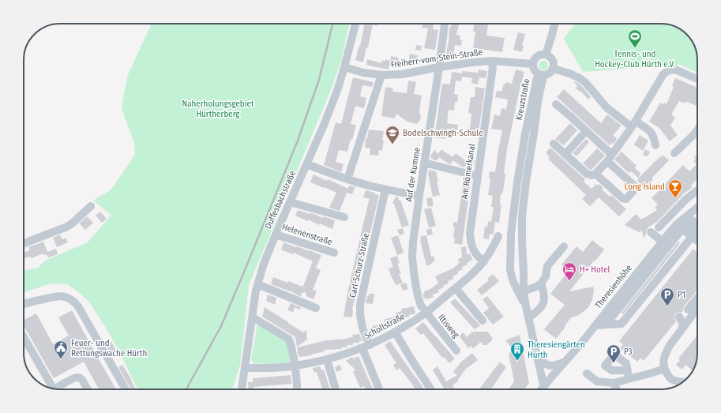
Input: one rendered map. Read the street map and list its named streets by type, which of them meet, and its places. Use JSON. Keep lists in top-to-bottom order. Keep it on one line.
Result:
{"streets":{"street":["Freiherr-vom-Stein-Straße","Kreuzstraße","Am Römerkanal","Auf der Kumme","Duffesbachstraße","Helenenstraße","Carl-Schurz-Straße","Theresienhöhe","Schollstraße","Iltisweg"]},"crossings":[["Freiherr-vom-Stein-Straße","Kreuzstraße"],["Freiherr-vom-Stein-Straße","Am Römerkanal"],["Freiherr-vom-Stein-Straße","Auf der Kumme"],["Freiherr-vom-Stein-Straße","Duffesbachstraße"],["Kreuzstraße","Theresienhöhe"],["Am Römerkanal","Schollstraße"],["Auf der Kumme","Schollstraße"],["Auf der Kumme","Iltisweg"],["Duffesbachstraße","Helenenstraße"],["Duffesbachstraße","Schollstraße"],["Carl-Schurz-Straße","Schollstraße"],["Schollstraße","Iltisweg"]],"parks":["Naherholungsgebiet Hürtherberg"],"places":{"sports":["Tennis- und Hockey-Club Hürth e.V."],"school or university":["Bodelschwingh-Schule"],"bar":["Long Island"],"hotel":["H+ Hotel"],"parking":["P1","P3"],"public building":["Feuer- und Rettungswache Hürth"],"building":["Theresiengärten Hürth"]}}
